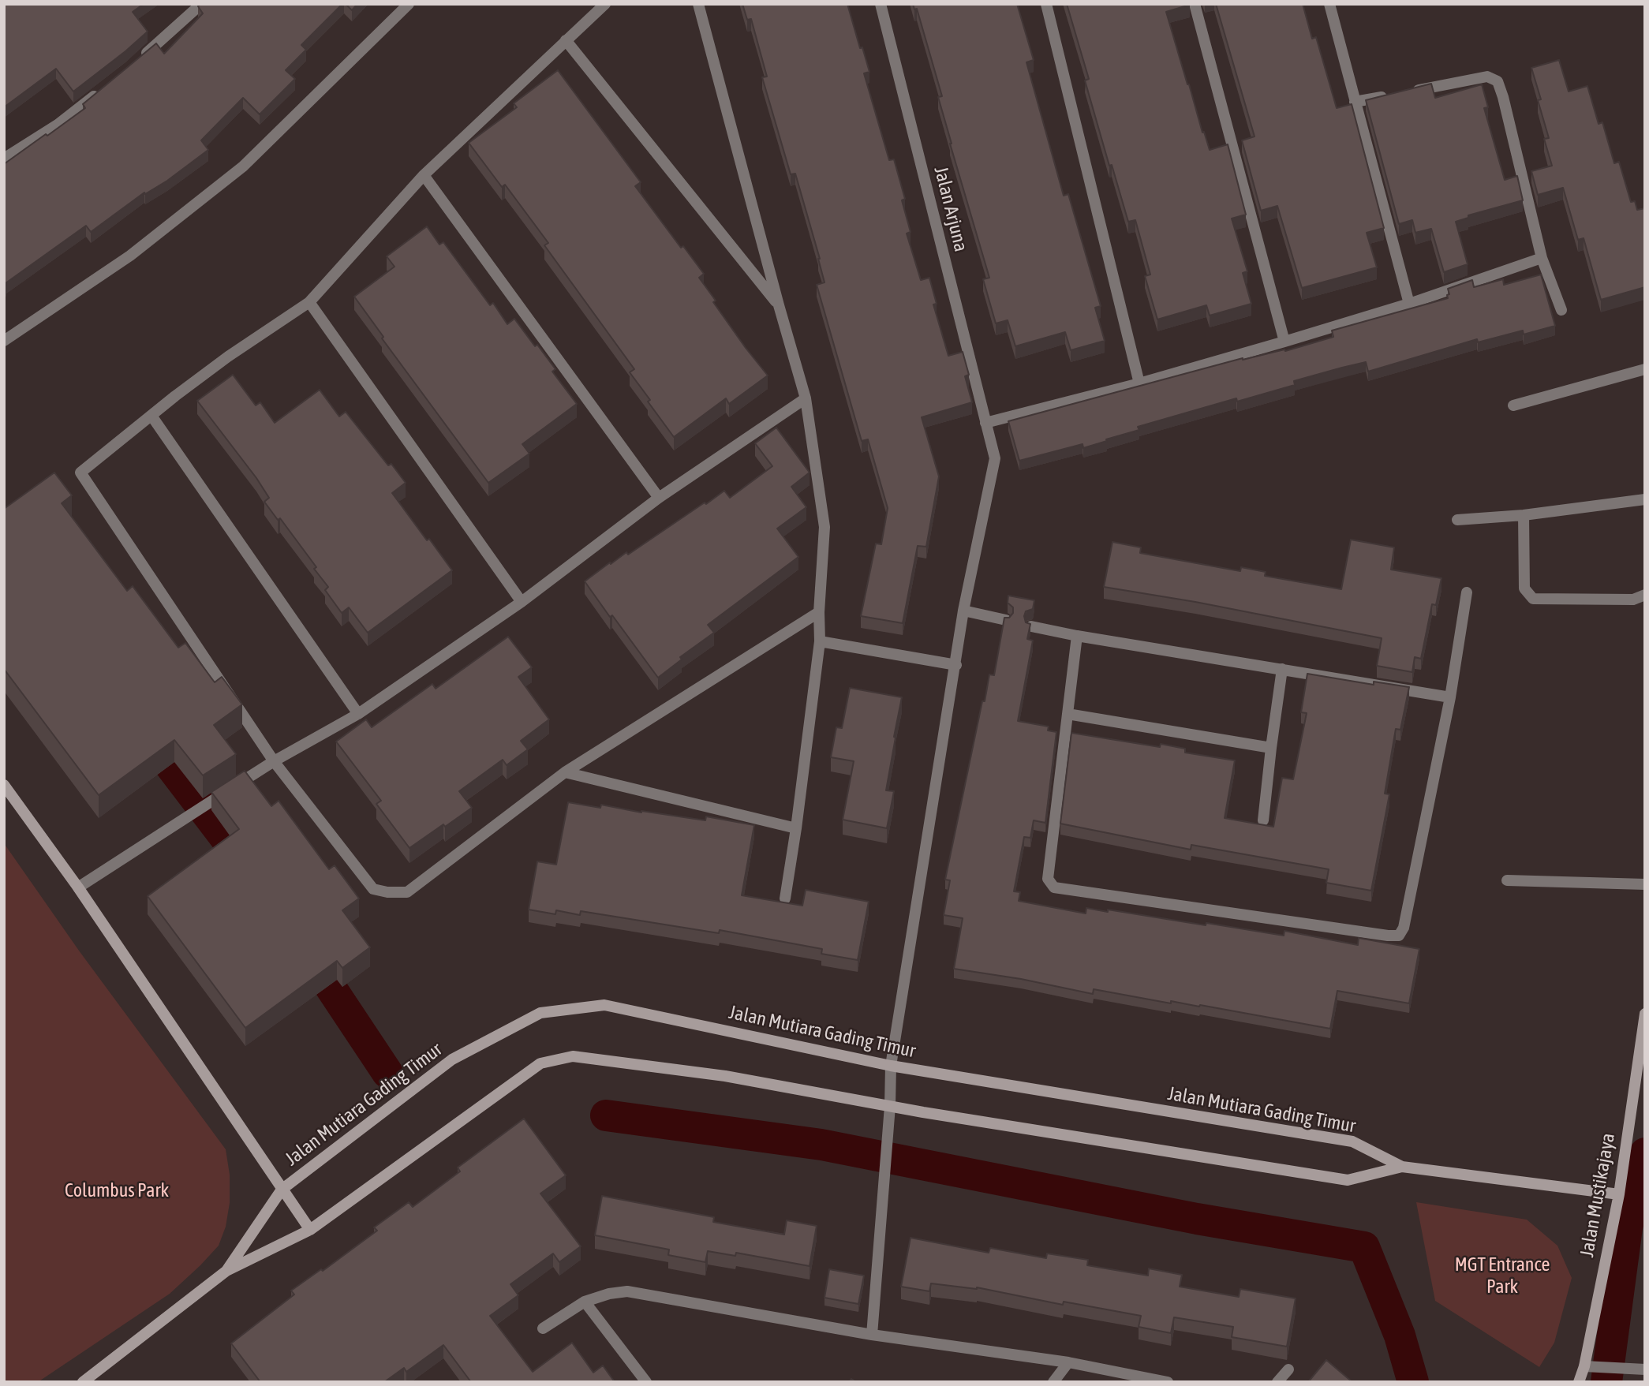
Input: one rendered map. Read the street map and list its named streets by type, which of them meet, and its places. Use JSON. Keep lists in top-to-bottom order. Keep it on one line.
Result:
{"streets":{"main road":["Jalan Mutiara Gading Timur","Jalan Mustikajaya"],"street":["Jalan Arjuna"]},"crossings":[["Jalan Arjuna","Jalan Mutiara Gading Timur"],["Jalan Mutiara Gading Timur","Jalan Mustikajaya"]],"parks":["Columbus Park","MGT Entrance Park"]}
